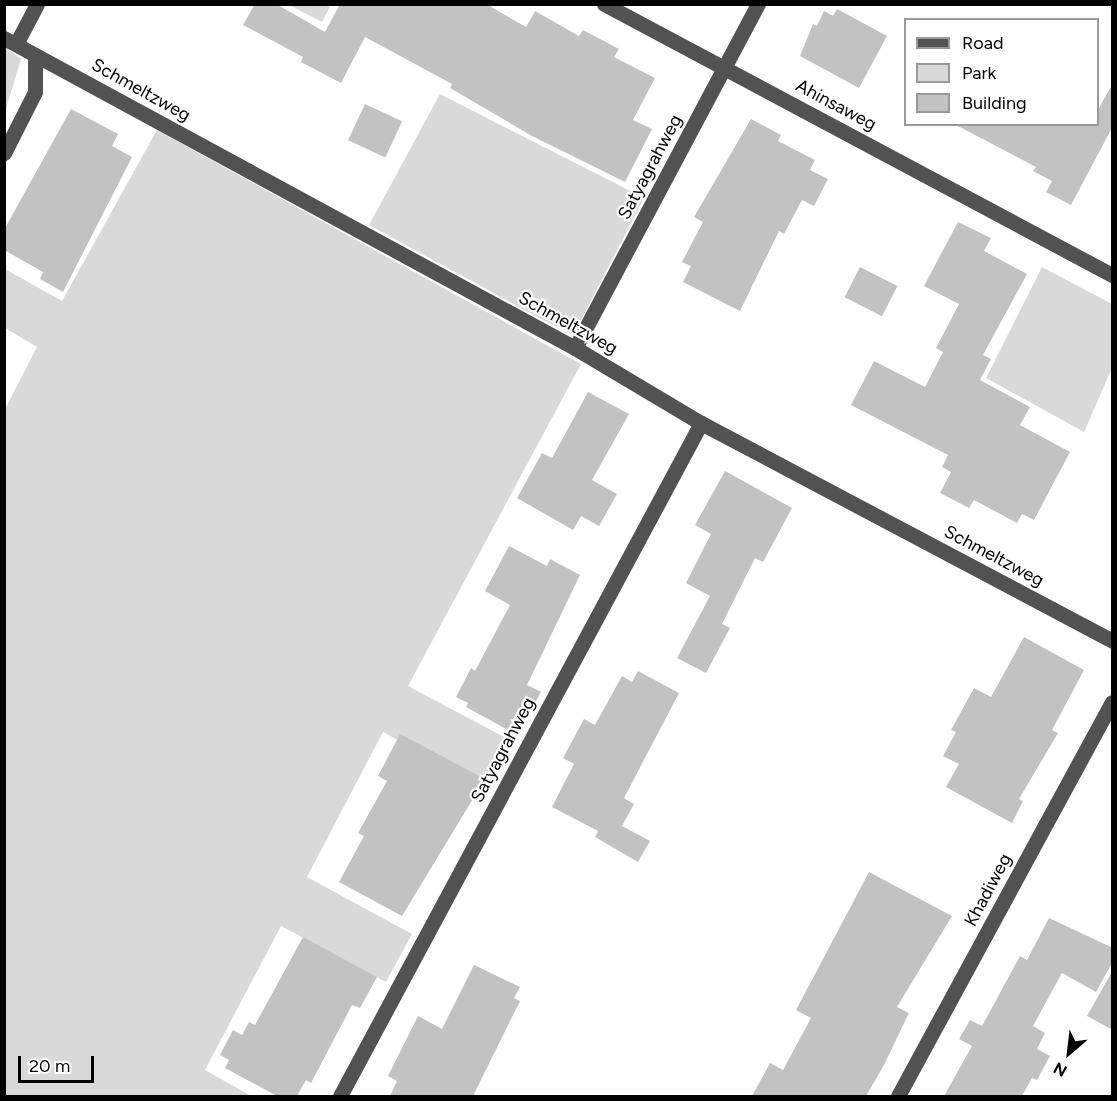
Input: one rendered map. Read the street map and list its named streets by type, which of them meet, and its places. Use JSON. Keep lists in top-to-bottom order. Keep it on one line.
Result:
{"streets":{"street":["Schmeltzweg","Ahinsaweg","Satyagrahweg","Khadiweg"]},"crossings":[["Schmeltzweg","Satyagrahweg"],["Ahinsaweg","Satyagrahweg"]],"legend":["Road","Park","Building"],"scale_bar":"20 m","north":"bottom left"}
